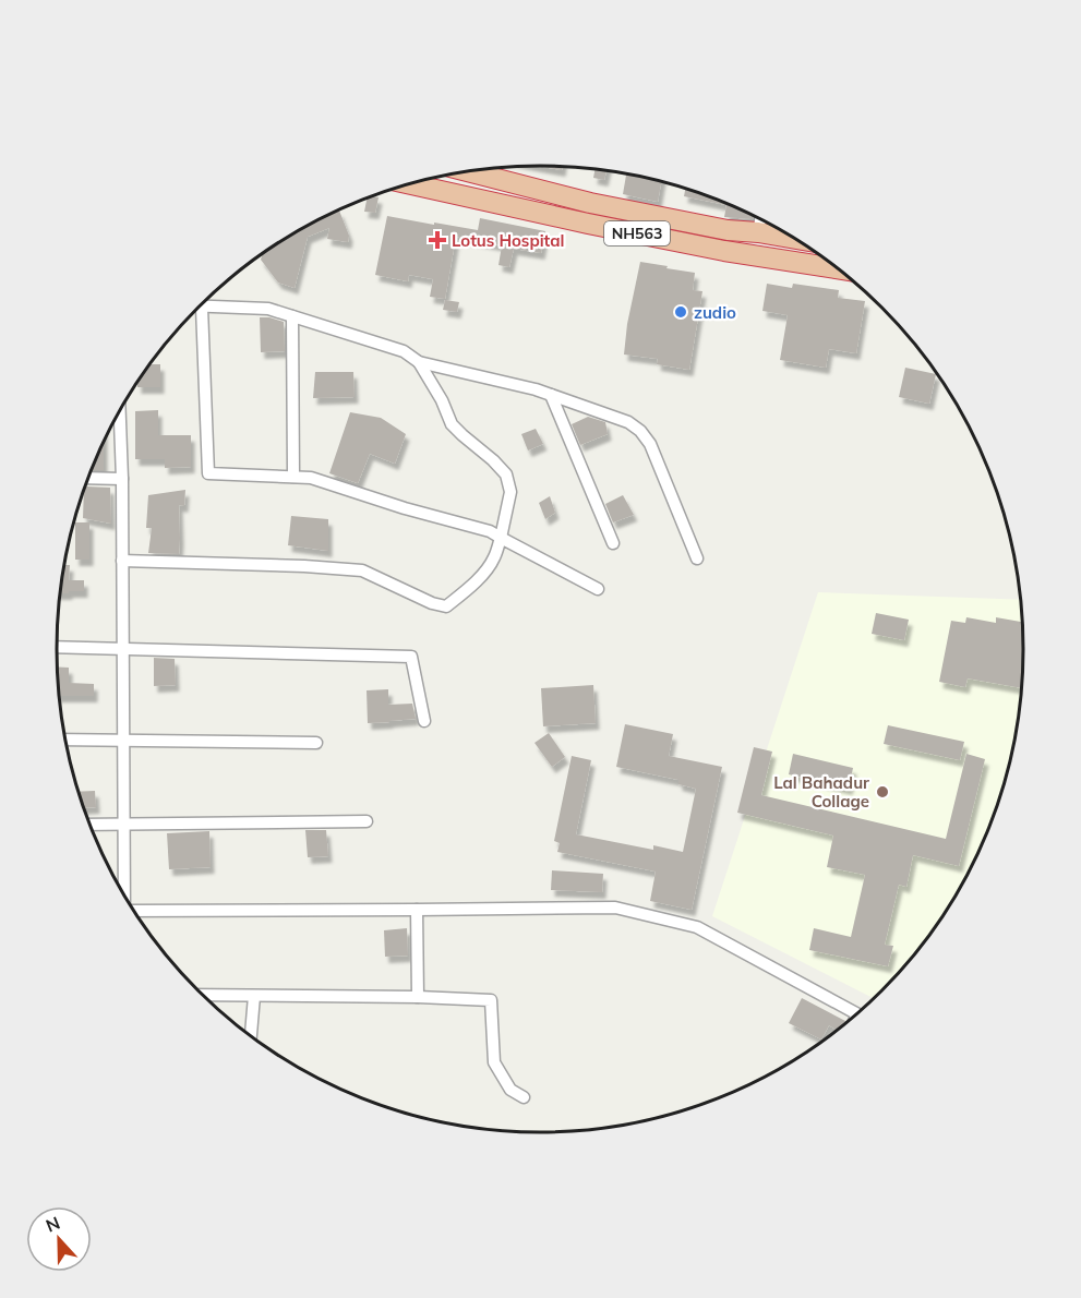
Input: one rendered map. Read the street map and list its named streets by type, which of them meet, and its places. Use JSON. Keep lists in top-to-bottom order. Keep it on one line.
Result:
{"streets":{"highway":["NH563"]},"places":{"health":["Lotus Hospital"],"other":["zudio","Lal Bahadur Collage"]},"north":"top"}
